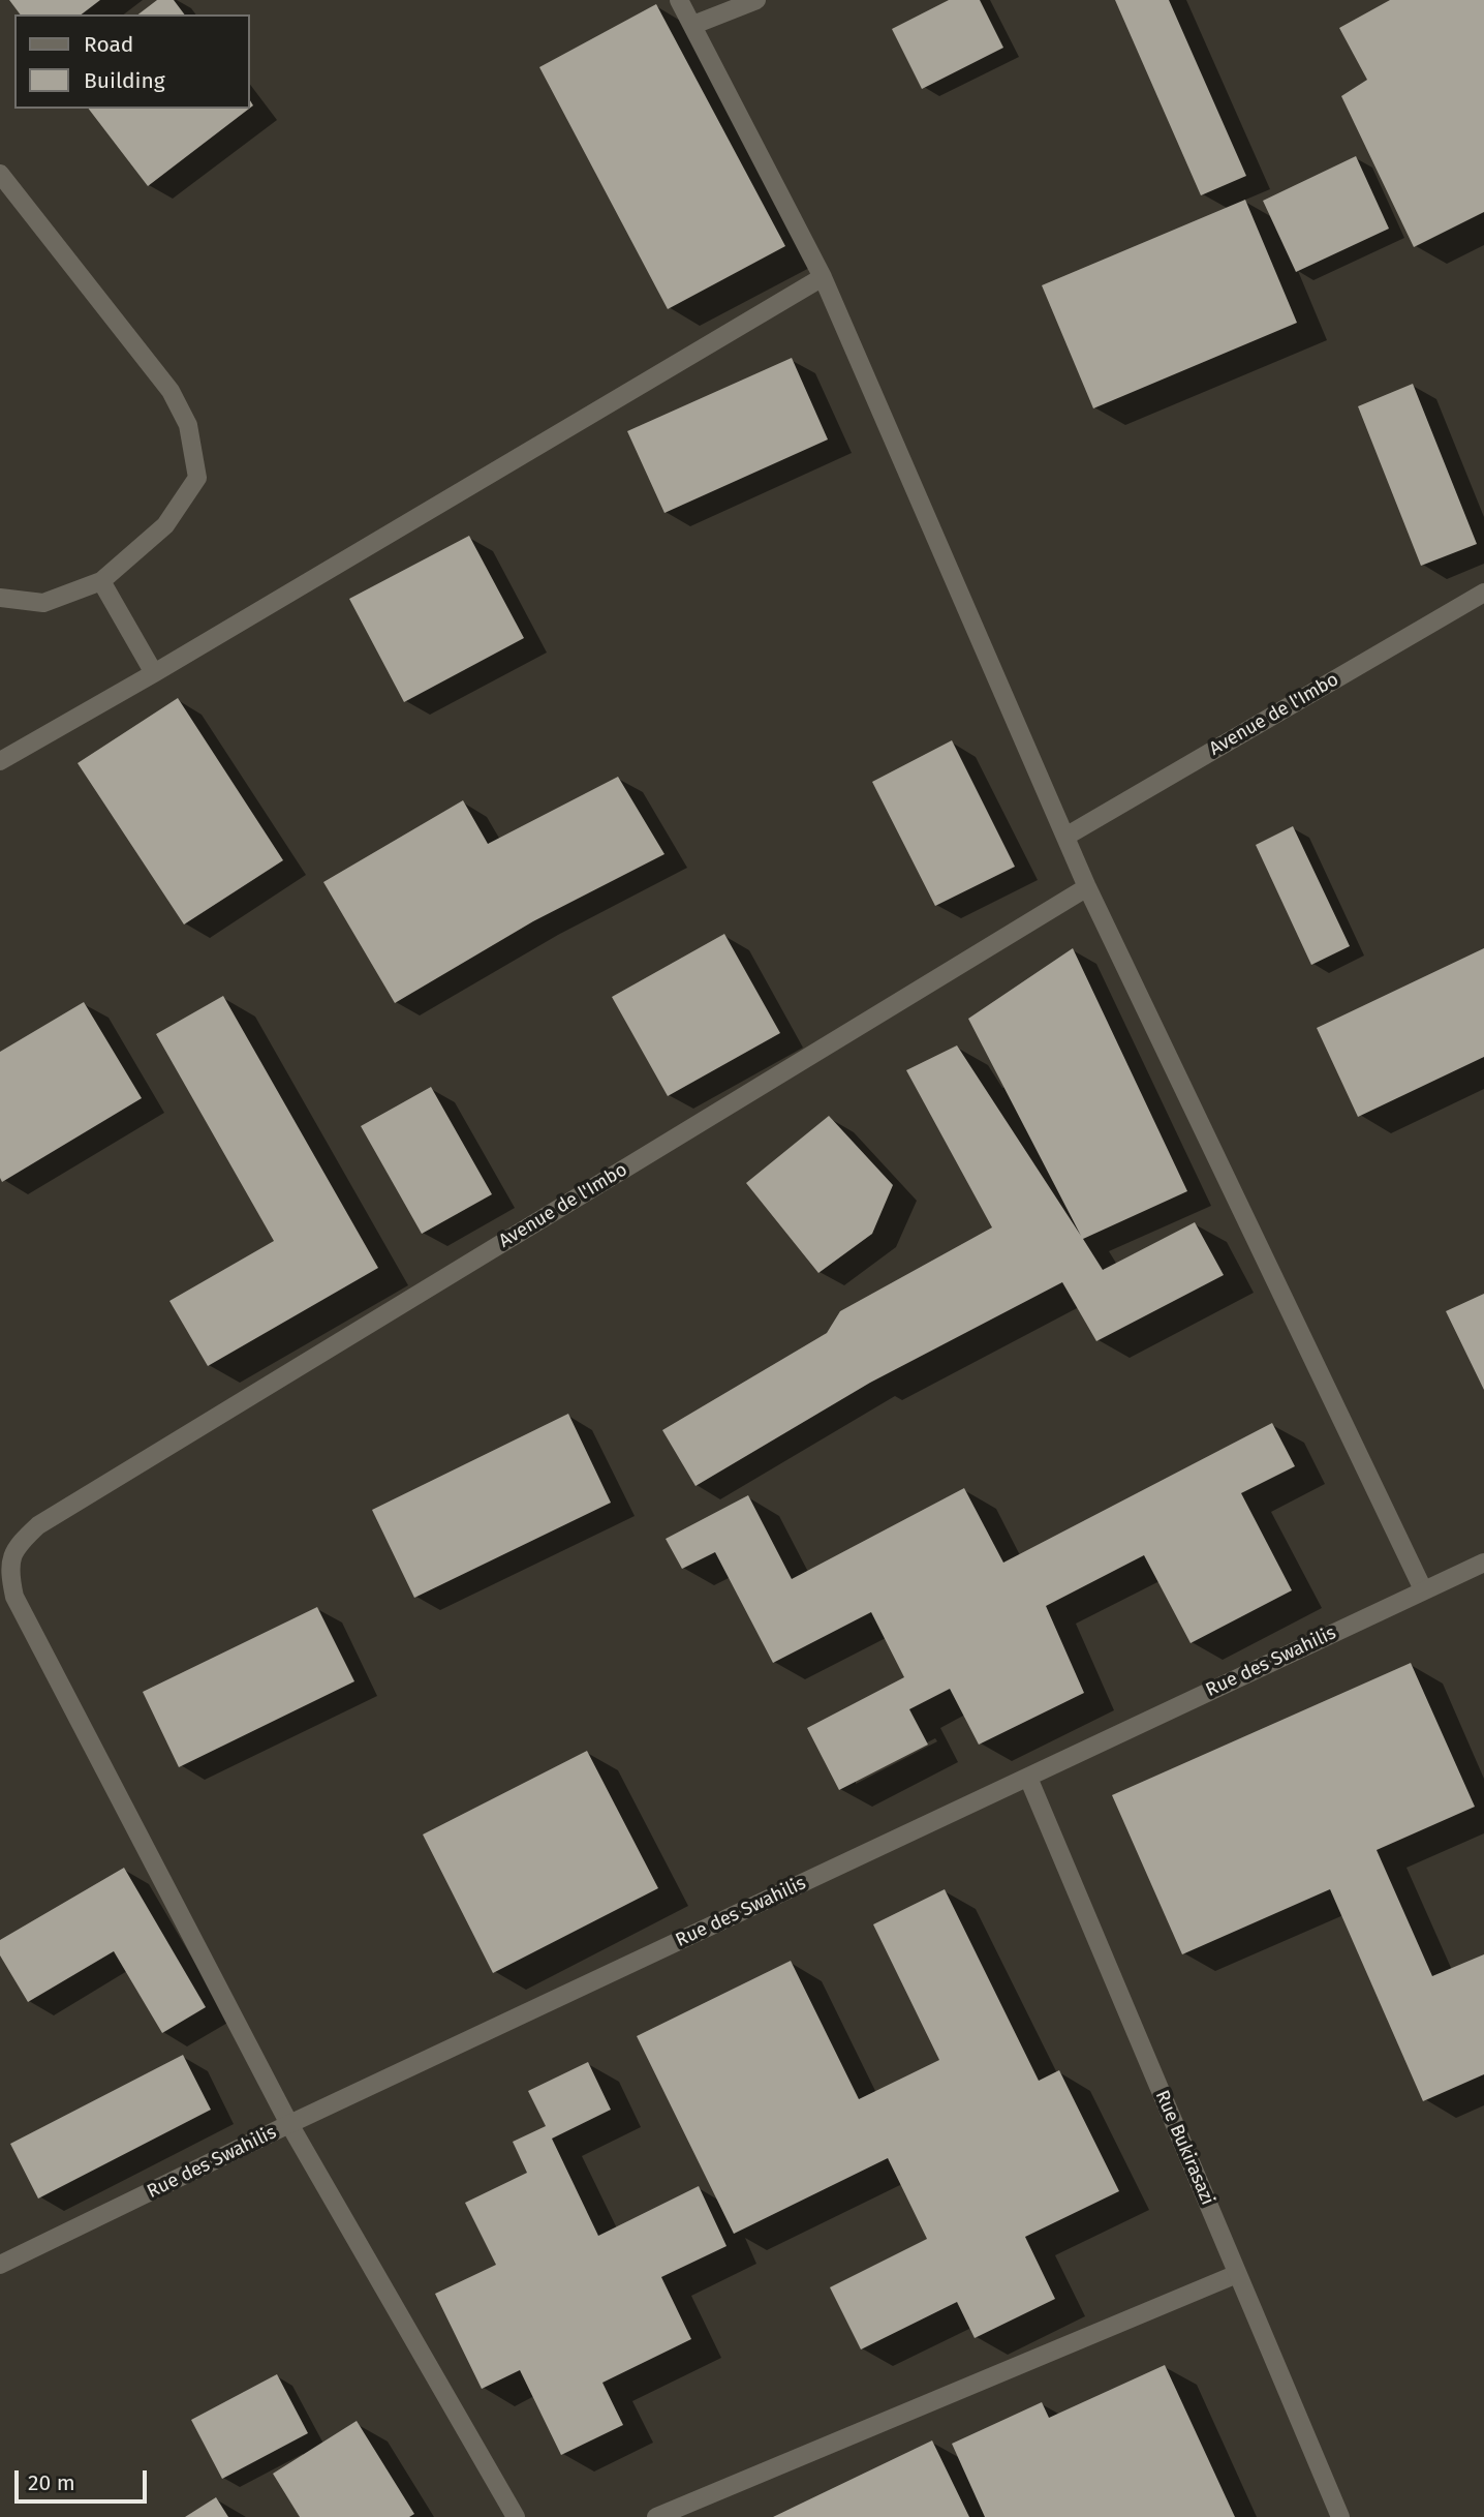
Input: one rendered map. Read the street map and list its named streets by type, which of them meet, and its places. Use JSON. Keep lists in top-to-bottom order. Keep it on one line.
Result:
{"streets":{"street":["Avenue de l'Imbo","Rue des Swahilis","Rue Bukirasazi"]},"crossings":[["Avenue de l'Imbo","Rue des Swahilis"],["Rue des Swahilis","Rue Bukirasazi"]],"legend":["Road","Building"],"scale_bar":"20 m"}
